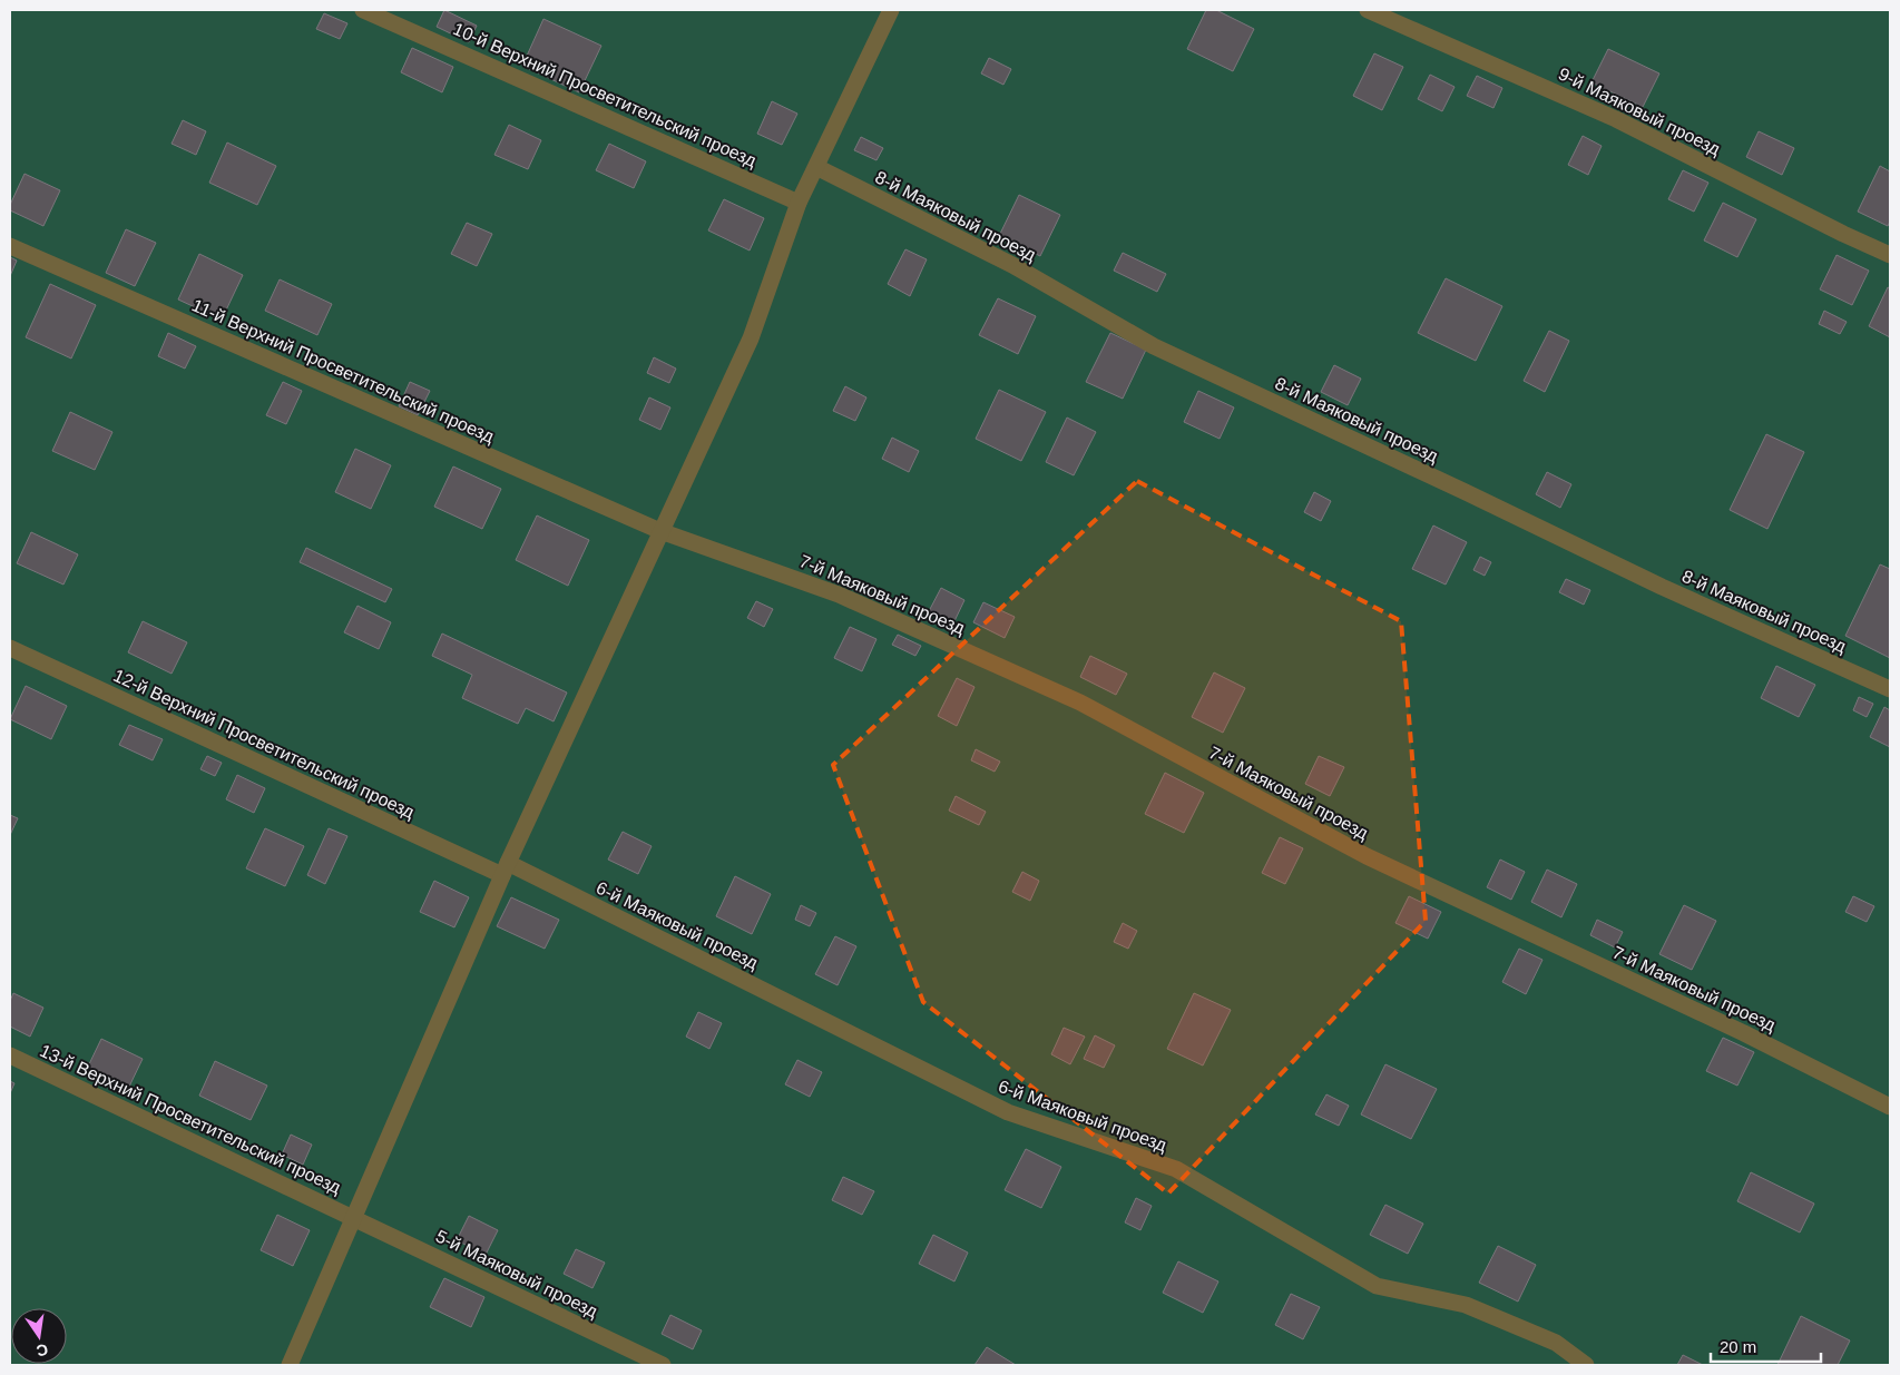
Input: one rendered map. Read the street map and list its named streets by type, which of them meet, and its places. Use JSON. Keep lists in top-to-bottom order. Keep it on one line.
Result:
{"streets":{"street":["10-й Верхний Просветительский проезд","9-й Маяковый проезд","8-й Маяковый проезд","11-й Верхний Просветительский проезд","7-й Маяковый проезд","12-й Верхний Просветительский проезд","6-й Маяковый проезд","13-й Верхний Просветительский проезд","5-й Маяковый проезд"]},"crossings":[["11-й Верхний Просветительский проезд","7-й Маяковый проезд"],["12-й Верхний Просветительский проезд","6-й Маяковый проезд"],["13-й Верхний Просветительский проезд","5-й Маяковый проезд"]],"scale_bar":"20 m","north":"bottom"}
